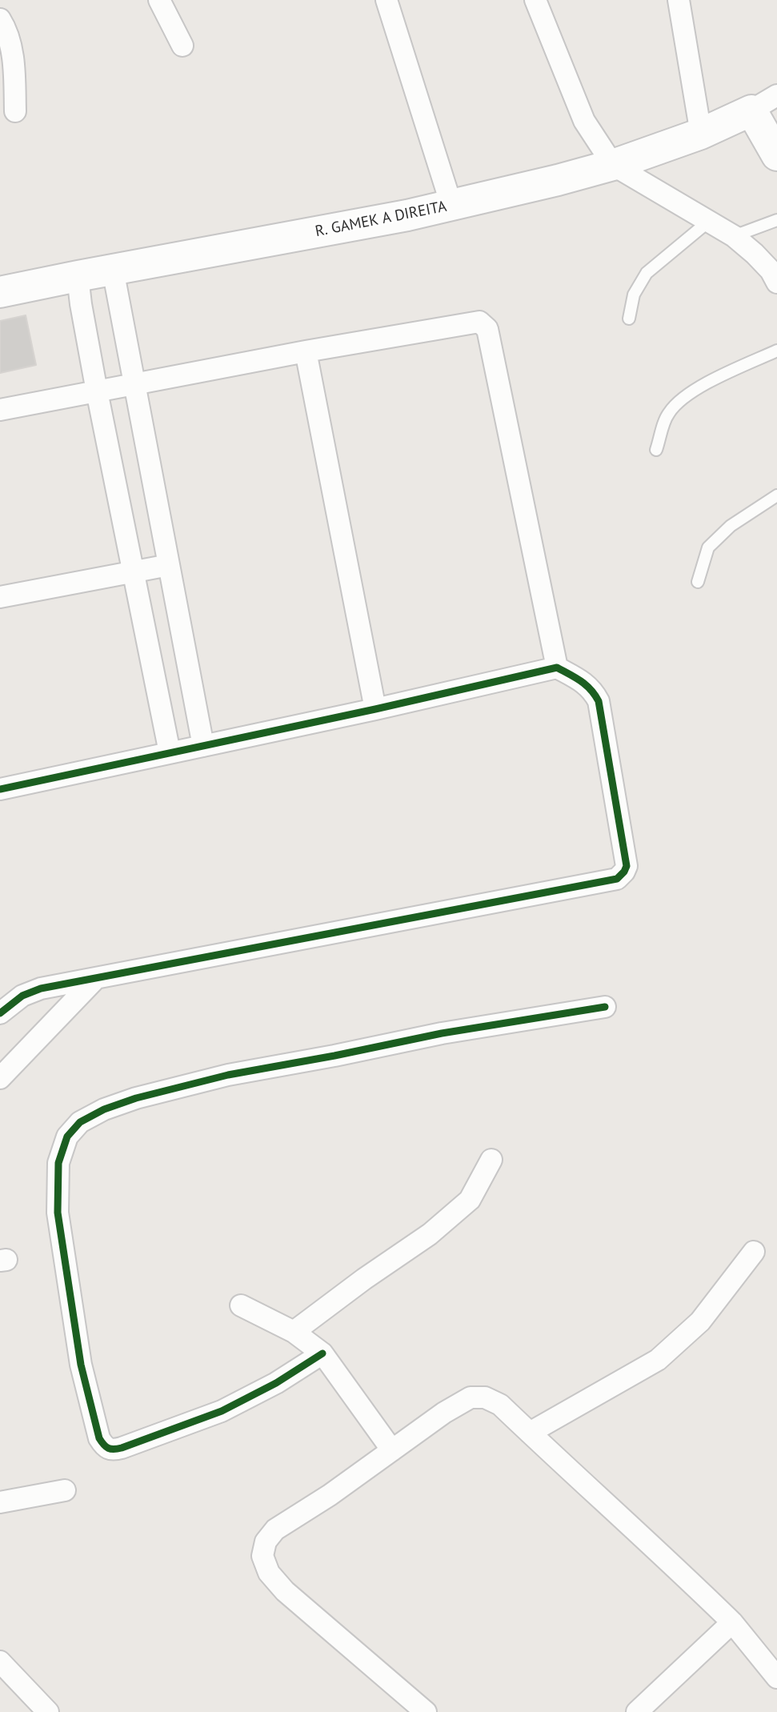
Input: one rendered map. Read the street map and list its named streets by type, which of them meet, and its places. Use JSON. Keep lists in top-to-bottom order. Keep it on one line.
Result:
{"streets":{"main road":["R. GAMEK A DIREITA"]}}
